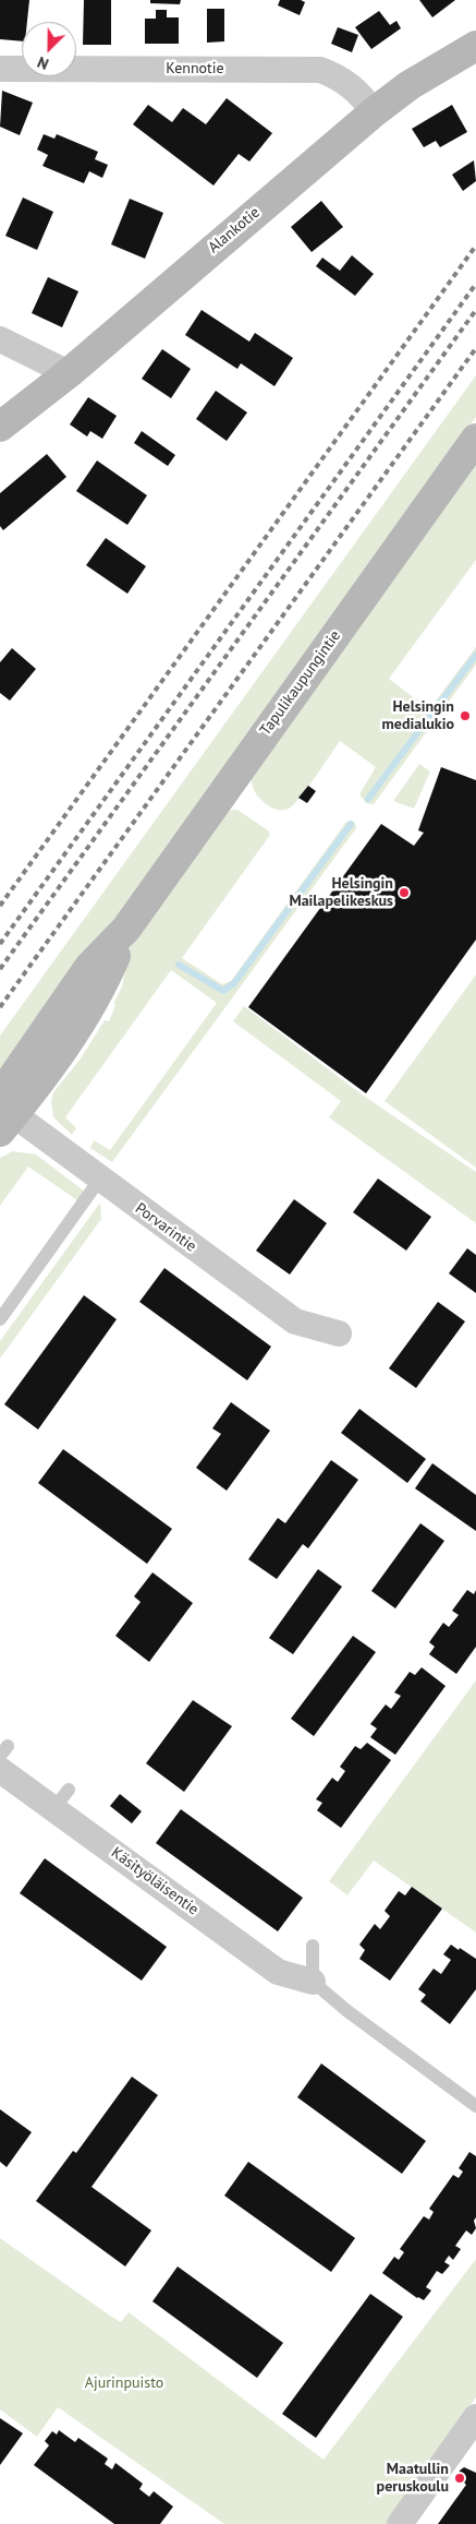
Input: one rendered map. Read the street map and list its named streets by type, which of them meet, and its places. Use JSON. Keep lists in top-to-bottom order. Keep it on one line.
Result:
{"streets":{"main road":["Alankotie","Tapulikaupungintie"],"street":["Kennotie","Porvarintie","Käsityöläisentie"]},"crossings":[["Kennotie","Alankotie"],["Tapulikaupungintie","Porvarintie"]],"parks":["Ajurinpuisto"],"places":["Helsingin medialukio","Helsingin Mailapelikeskus","Maatullin peruskoulu"],"north":"bottom left"}
